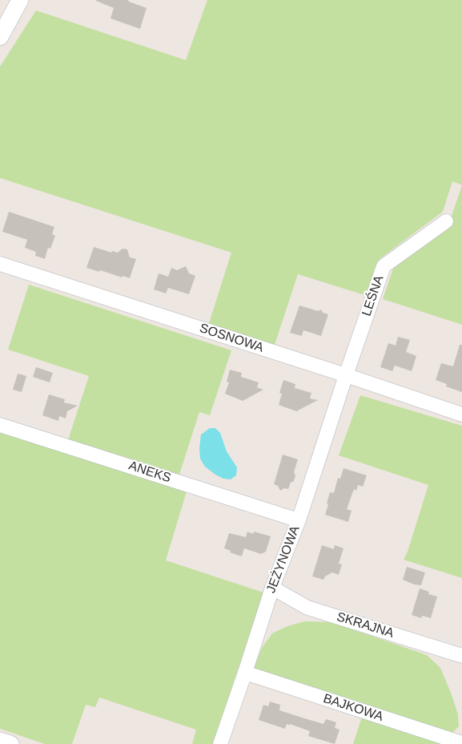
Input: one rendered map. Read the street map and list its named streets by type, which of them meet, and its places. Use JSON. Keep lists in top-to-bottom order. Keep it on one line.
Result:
{"streets":{"street":["LEŚNA","SOSNOWA","ANEKS","JEŻYNOWA","SKRAJNA","BAJKOWA"]},"crossings":[["LEŚNA","SOSNOWA"],["LEŚNA","JEŻYNOWA"],["SOSNOWA","JEŻYNOWA"],["ANEKS","JEŻYNOWA"],["JEŻYNOWA","SKRAJNA"],["JEŻYNOWA","BAJKOWA"]]}
